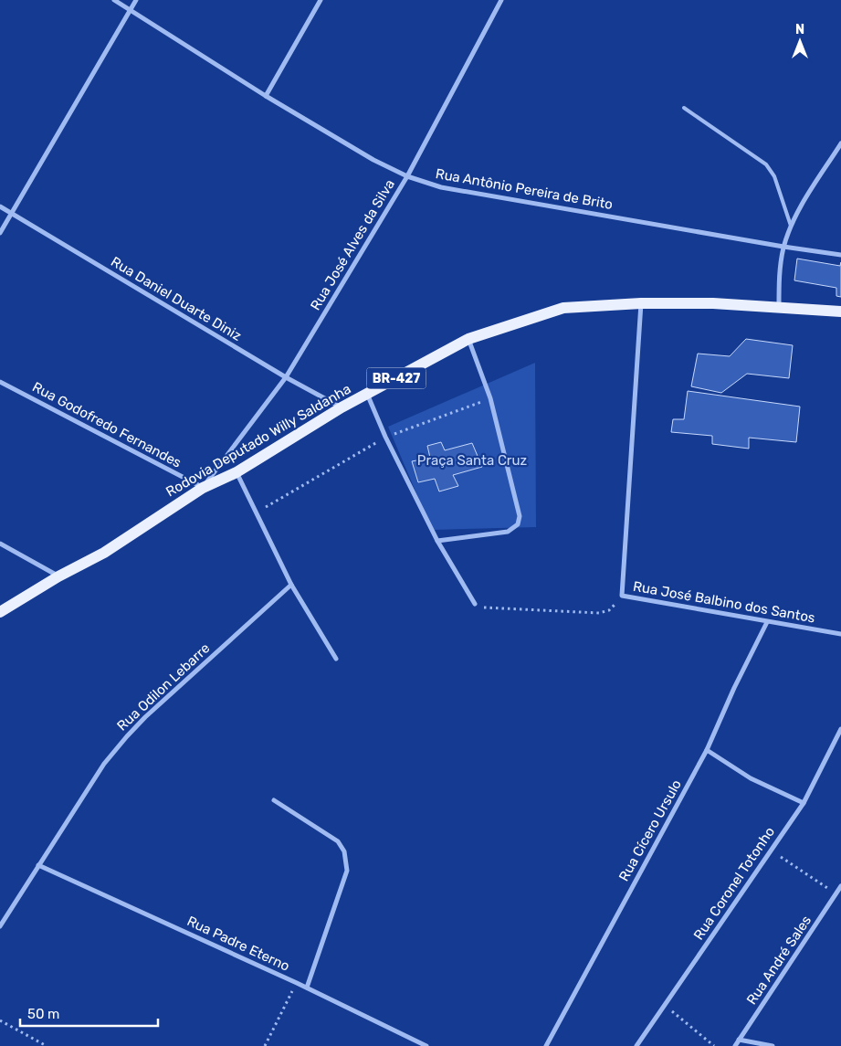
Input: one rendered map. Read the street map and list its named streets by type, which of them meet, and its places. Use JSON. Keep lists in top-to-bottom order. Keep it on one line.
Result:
{"streets":{"main road":["BR-427","Rodovia Deputado Willy Saldanha"],"street":["Rua Antônio Pereira de Brito","Rua José Alves da Silva","Rua Daniel Duarte Diniz","Rua Godofredo Fernandes","Rua José Balbino dos Santos","Rua Odilon Lebarre","Rua Cícero Ursulo","Rua Coronel Totonho","Rua Padre Eterno","Rua André Sales"]},"crossings":[["Rua Antônio Pereira de Brito","Rua José Alves da Silva"],["Rua José Alves da Silva","Rua Daniel Duarte Diniz"],["Rua José Alves da Silva","Rua Godofredo Fernandes"],["Rua José Alves da Silva","Rodovia Deputado Willy Saldanha"],["Rua Daniel Duarte Diniz","Rodovia Deputado Willy Saldanha"],["Rua Godofredo Fernandes","Rodovia Deputado Willy Saldanha"],["Rua José Balbino dos Santos","Rua Cícero Ursulo"],["Rua Odilon Lebarre","Rua Padre Eterno"]],"parks":["Praça Santa Cruz"],"scale_bar":"50 m","north":"top"}
